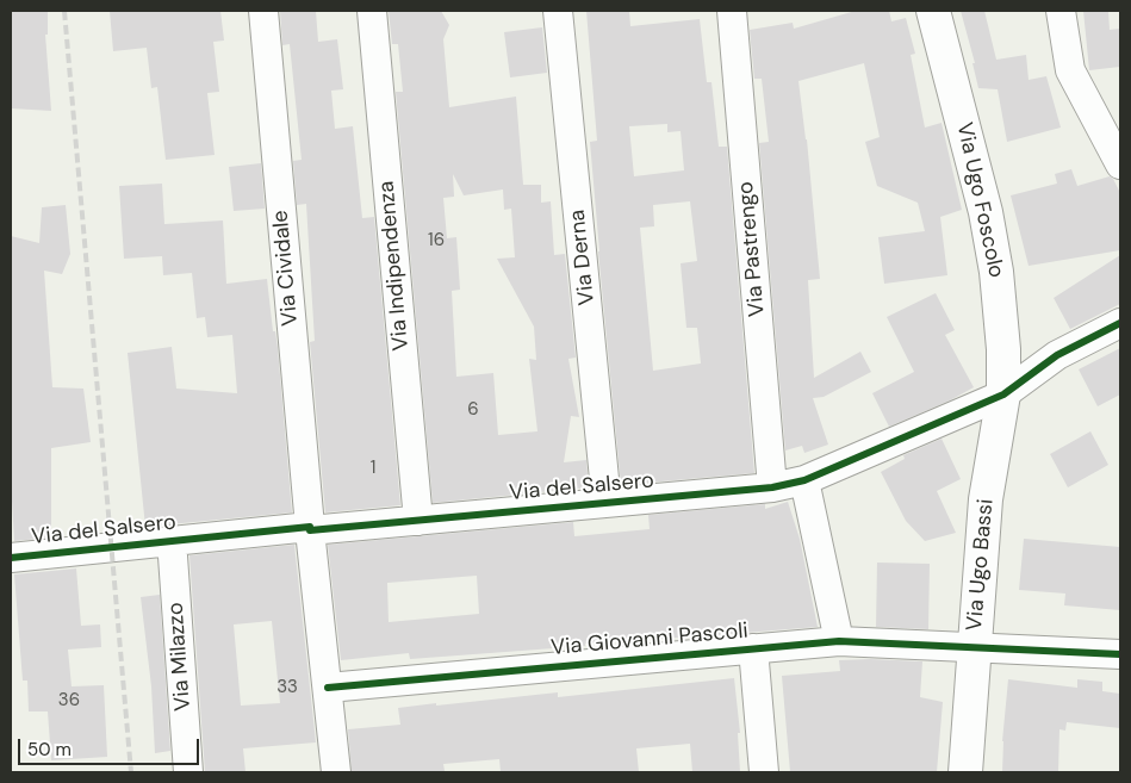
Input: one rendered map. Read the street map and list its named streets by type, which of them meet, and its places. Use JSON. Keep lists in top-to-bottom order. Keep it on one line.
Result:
{"streets":{"main road":["Via Ugo Foscolo","Via Ugo Bassi"],"street":["Via Pastrengo","Via Derna","Via Indipendenza","Via Cividale","Via del Salsero","Via Giovanni Pascoli","Via Milazzo"]},"crossings":[["Via Ugo Foscolo","Via del Salsero"],["Via Ugo Foscolo","Via Ugo Bassi"],["Via Pastrengo","Via del Salsero"],["Via Derna","Via del Salsero"],["Via Indipendenza","Via del Salsero"],["Via Cividale","Via del Salsero"],["Via Cividale","Via Giovanni Pascoli"],["Via del Salsero","Via Ugo Bassi"],["Via del Salsero","Via Milazzo"],["Via Ugo Bassi","Via Giovanni Pascoli"]],"house_numbers":["16","6","1","33","36"],"scale_bar":"50 m"}
